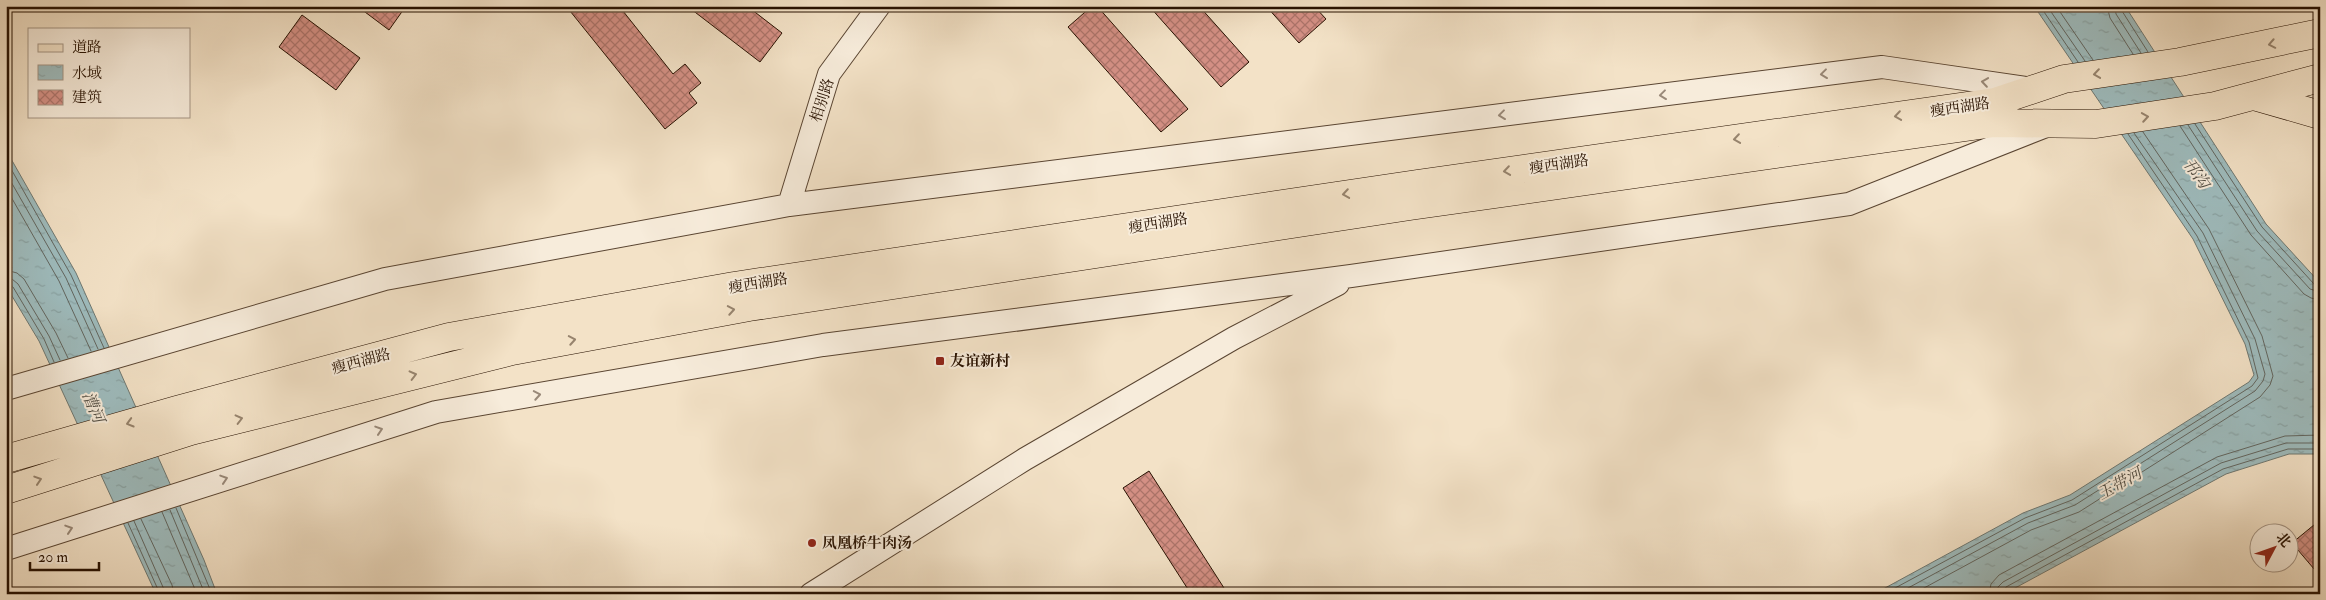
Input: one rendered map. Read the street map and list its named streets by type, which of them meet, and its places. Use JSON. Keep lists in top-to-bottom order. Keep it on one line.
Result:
{"streets":{"main road":["瘦西湖路"],"street":["相别路"]},"water":["邗沟","漕河","玉带河"],"places":{"transit":["友谊新村"],"other":["凤凰桥牛肉汤"]},"legend":["道路","水域","建筑"],"scale_bar":"20 m","north":"top right"}
